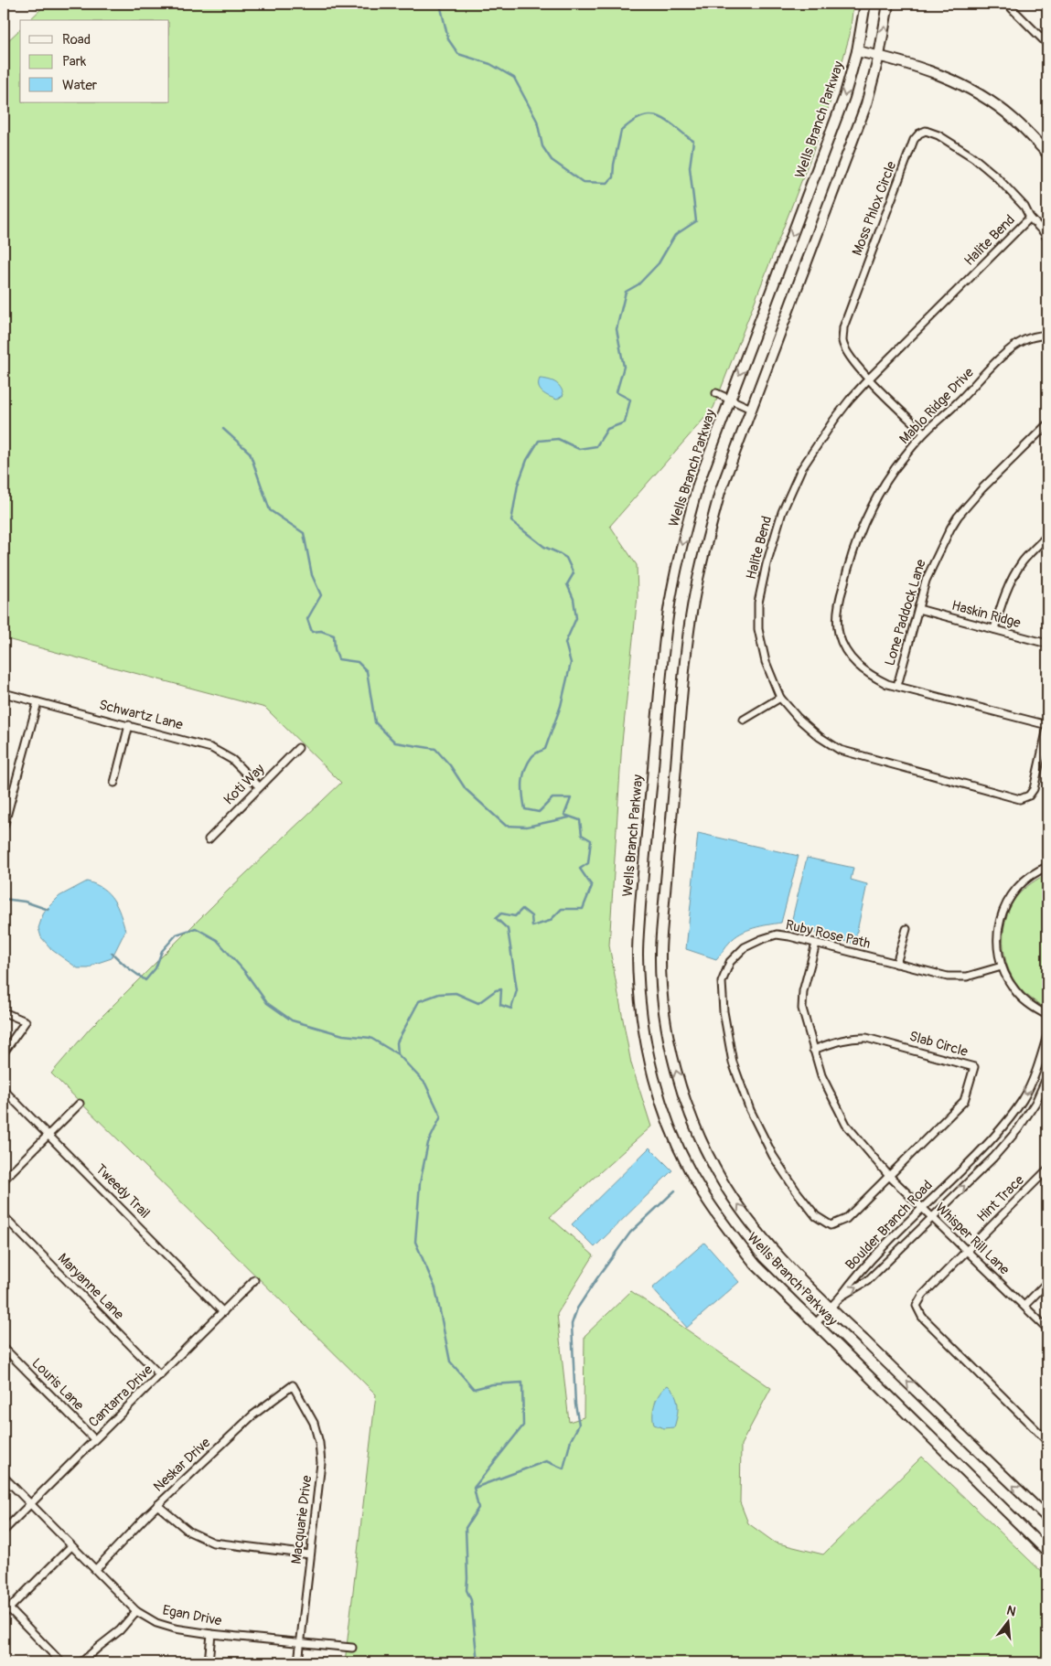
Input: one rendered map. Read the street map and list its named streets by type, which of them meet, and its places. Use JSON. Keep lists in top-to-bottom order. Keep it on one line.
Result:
{"streets":{"street":["Wells Branch Parkway","Moss Phlox Circle","Halite Bend","Mablo Ridge Drive","Lone Paddock Lane","Haskin Ridge","Schwartz Lane","Koti Way","Ruby Rose Path","Slab Circle","Tweedy Trail","Hint Trace","Boulder Branch Road","Whisper Rill Lane","Maryanne Lane","Louris Lane","Cantarra Drive","Neskar Drive","Macquarie Drive","Egan Drive"]},"crossings":[["Moss Phlox Circle","Halite Bend"],["Moss Phlox Circle","Mablo Ridge Drive"],["Halite Bend","Mablo Ridge Drive"],["Mablo Ridge Drive","Lone Paddock Lane"],["Lone Paddock Lane","Haskin Ridge"],["Schwartz Lane","Koti Way"],["Ruby Rose Path","Slab Circle"],["Ruby Rose Path","Whisper Rill Lane"],["Slab Circle","Whisper Rill Lane"],["Tweedy Trail","Cantarra Drive"],["Hint Trace","Whisper Rill Lane"],["Boulder Branch Road","Whisper Rill Lane"],["Maryanne Lane","Cantarra Drive"],["Louris Lane","Cantarra Drive"],["Cantarra Drive","Egan Drive"],["Neskar Drive","Macquarie Drive"],["Neskar Drive","Egan Drive"],["Macquarie Drive","Egan Drive"]],"legend":["Road","Park","Water"],"north":"top"}
